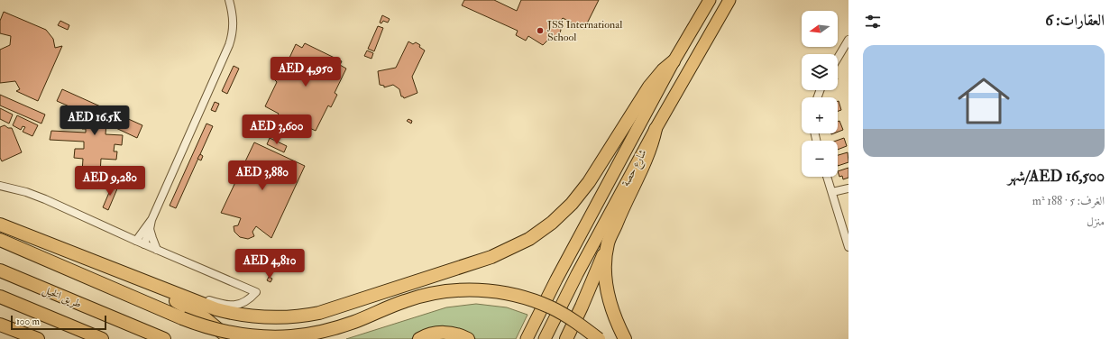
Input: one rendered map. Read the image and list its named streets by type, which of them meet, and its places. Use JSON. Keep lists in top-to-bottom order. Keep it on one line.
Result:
{"streets":{"highway":["طريق الخيل"],"main road":["شارع حصة"]},"places":["JSS International School"],"scale_bar":"100 m","north":"left","page":{"heading":"العقارات: 6","map_buttons":["+","−"],"list":[{"name":"AED 16,500/شهر","note":"الغرف: 5 · 188 m² · منزل"}],"price":["AED 4,950","AED 16.5K","AED 3,600","AED 3,880","AED 9,280","AED 4,810"],"scale":"100 m"}}
